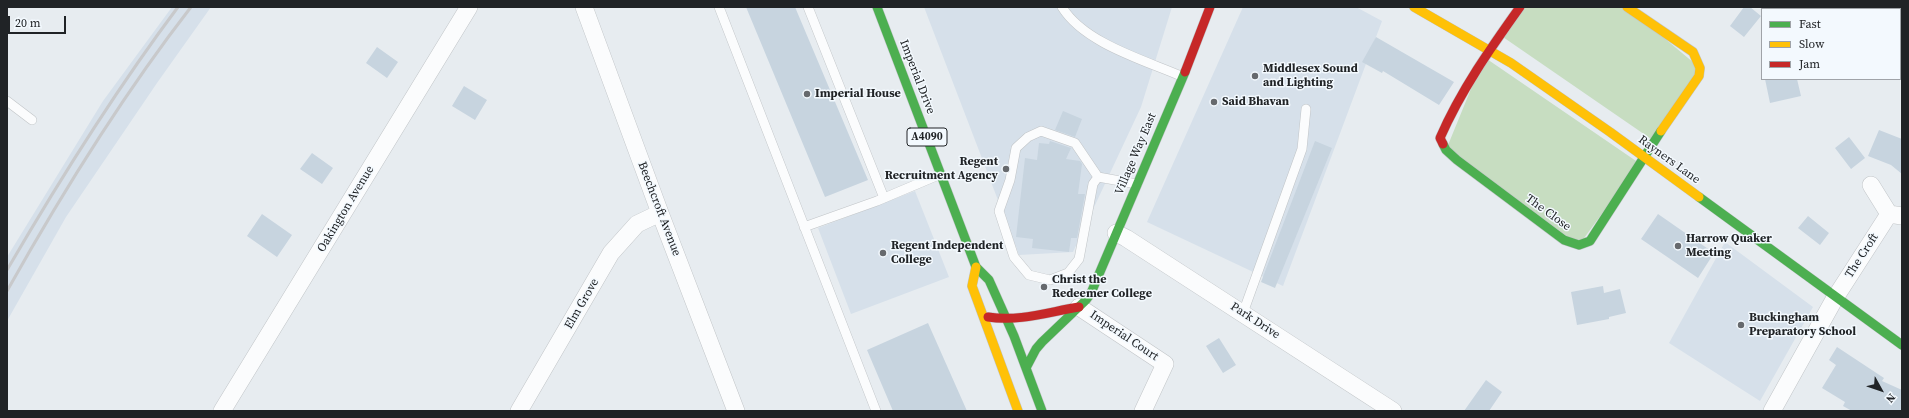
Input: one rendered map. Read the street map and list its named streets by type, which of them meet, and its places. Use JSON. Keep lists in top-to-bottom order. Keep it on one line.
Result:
{"streets":{"street":["Imperial Drive","A4090","Village Way East","Rayners Lane","Oakington Avenue","Beechcroft Avenue","The Close","The Croft","Elm Grove","Park Drive","Imperial Court"]},"crossings":[["Imperial Drive","Village Way East"],["Village Way East","Park Drive"],["Village Way East","Imperial Court"],["Rayners Lane","The Close"],["Rayners Lane","The Croft"],["Beechcroft Avenue","Elm Grove"]],"places":["Middlesex Sound and Lighting","Imperial House","Said Bhavan","Regent Recruitment Agency","Harrow Quaker Meeting","Regent Independent College","Christ the Redeemer College","Buckingham Preparatory School"],"legend":["Fast","Slow","Jam"],"scale_bar":"20 m","north":"bottom right"}
